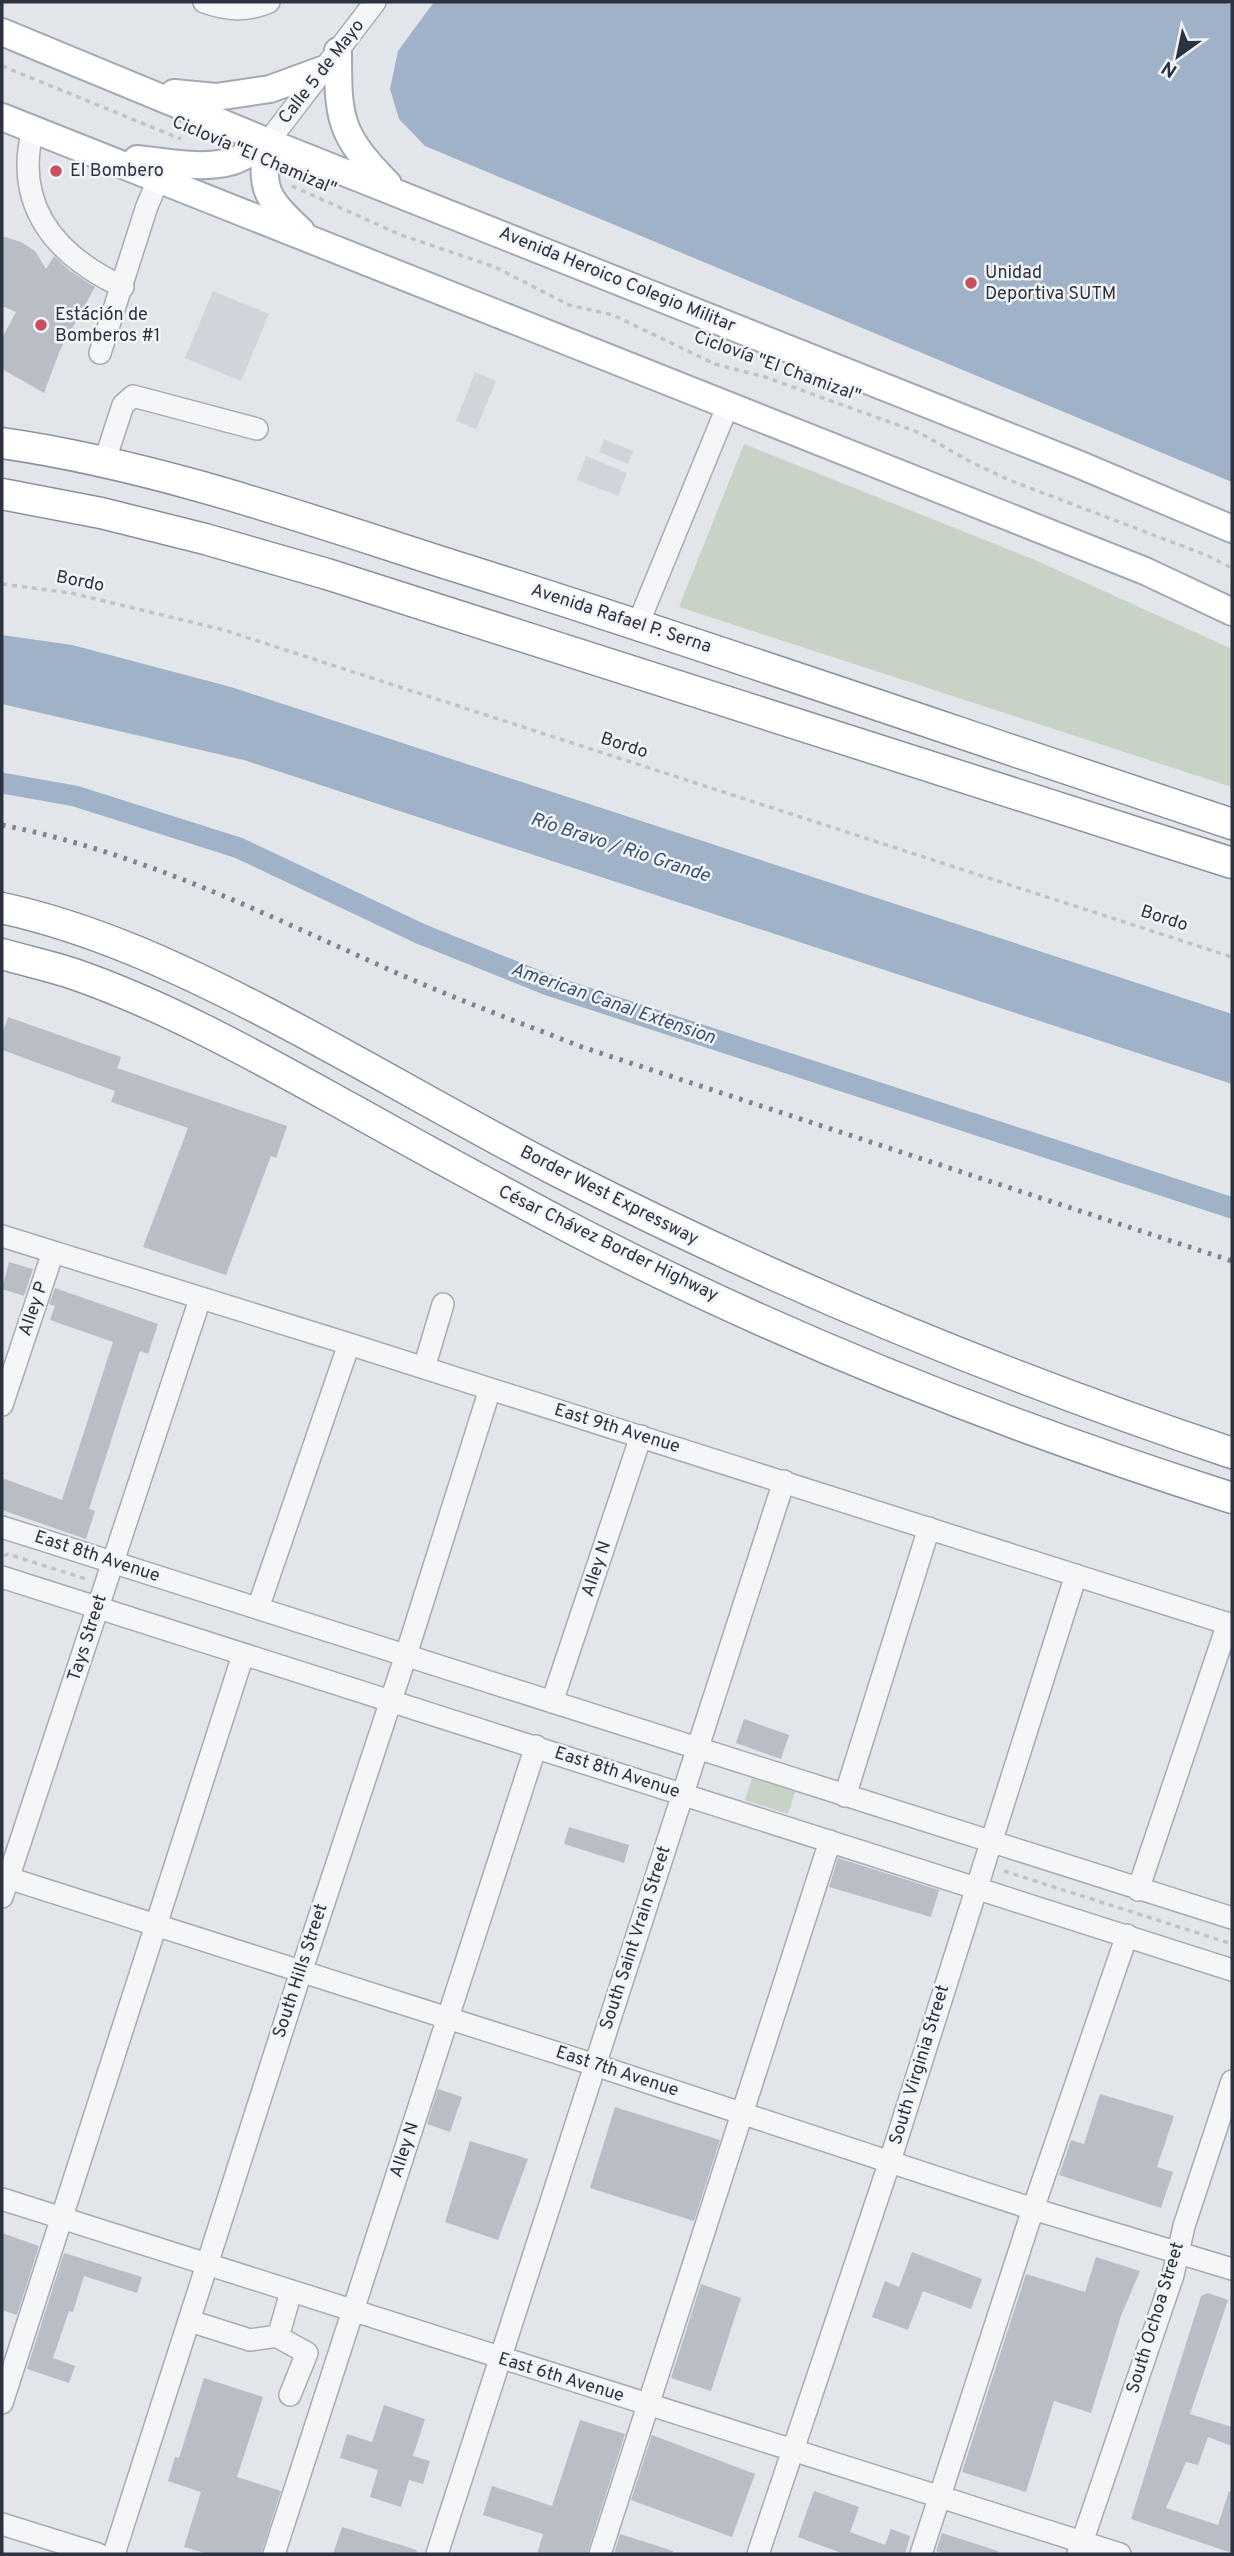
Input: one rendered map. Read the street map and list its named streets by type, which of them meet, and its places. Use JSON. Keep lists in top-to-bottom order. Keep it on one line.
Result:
{"streets":{"highway":["Avenida Rafael P. Serna","Border West Expressway","César Chávez Border Highway"],"main road":["Avenida Heroico Colegio Militar"],"street":["Calle 5 de Mayo","Alley P","East 9th Avenue","East 8th Avenue","Alley N","Tays Street","South Saint Vrain Street","South Hills Street","South Virginia Street","East 7th Avenue","South Ochoa Street","East 6th Avenue"],"path":["Ciclovía \"El Chamizal\"","Bordo"]},"crossings":[["Calle 5 de Mayo","Avenida Heroico Colegio Militar"],["Alley P","East 9th Avenue"],["East 9th Avenue","Alley N"],["East 9th Avenue","Tays Street"],["East 9th Avenue","South Saint Vrain Street"],["East 9th Avenue","South Hills Street"],["East 9th Avenue","South Virginia Street"],["East 8th Avenue","Alley N"],["East 8th Avenue","Tays Street"],["East 8th Avenue","South Saint Vrain Street"],["East 8th Avenue","South Hills Street"],["East 8th Avenue","South Virginia Street"],["Alley N","East 7th Avenue"],["Alley N","East 6th Avenue"],["Tays Street","East 7th Avenue"],["South Saint Vrain Street","East 7th Avenue"],["South Saint Vrain Street","East 6th Avenue"],["South Hills Street","East 7th Avenue"],["South Hills Street","East 6th Avenue"],["South Virginia Street","East 7th Avenue"],["South Virginia Street","East 6th Avenue"],["East 7th Avenue","South Ochoa Street"],["South Ochoa Street","East 6th Avenue"]],"water":["Río Bravo / Rio Grande","American Canal Extension"],"places":["El Bombero","Unidad Deportiva SUTM","Estáción de Bomberos #1"],"north":"bottom left"}
